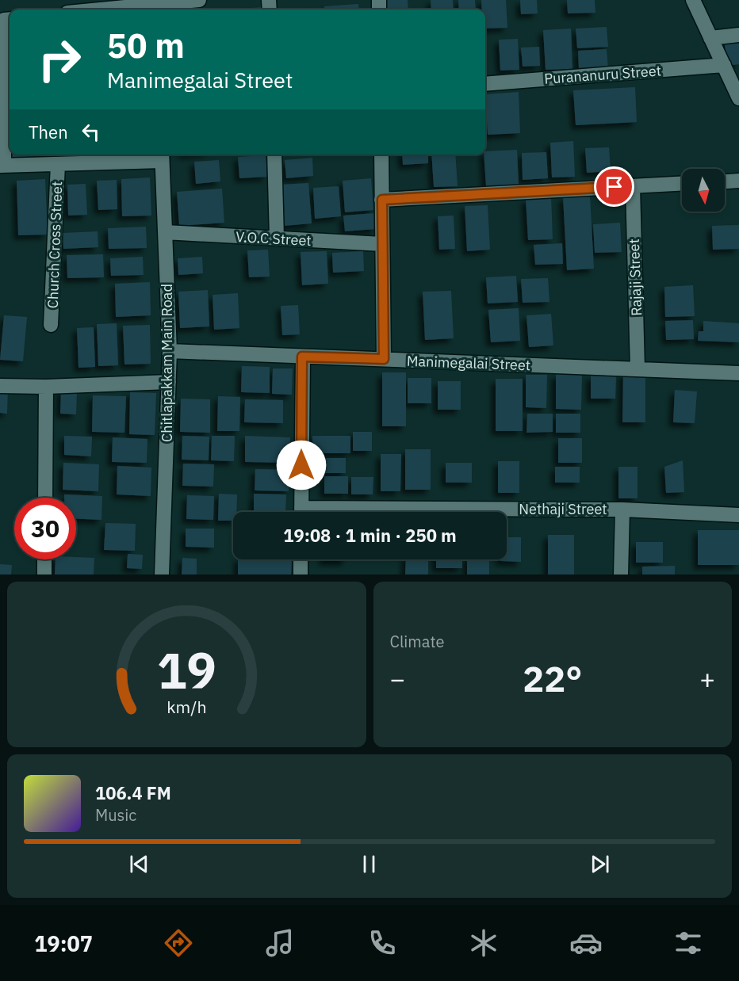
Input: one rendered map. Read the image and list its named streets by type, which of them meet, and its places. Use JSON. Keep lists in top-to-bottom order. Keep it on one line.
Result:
{"streets":{"street":["Purananuru Street","V.O.C Street","Church Cross Street","Rajaji Street","Chitlapakkam Main Road","Manimegalai Street","Nethaji Street"]},"crossings":[["V.O.C Street","Chitlapakkam Main Road"],["Rajaji Street","Manimegalai Street"],["Chitlapakkam Main Road","Manimegalai Street"]],"north":"bottom","page":{"turn":["50 m","Manimegalai Street"],"then":"Then","limit":"30","trip":"19:08 · 1 min · 250 m","tile":"Climate","heat":["−","22°","+"],"song":["106.4 FM","Music"],"tabs":"19:07","gauge":["19","km/h"]}}
